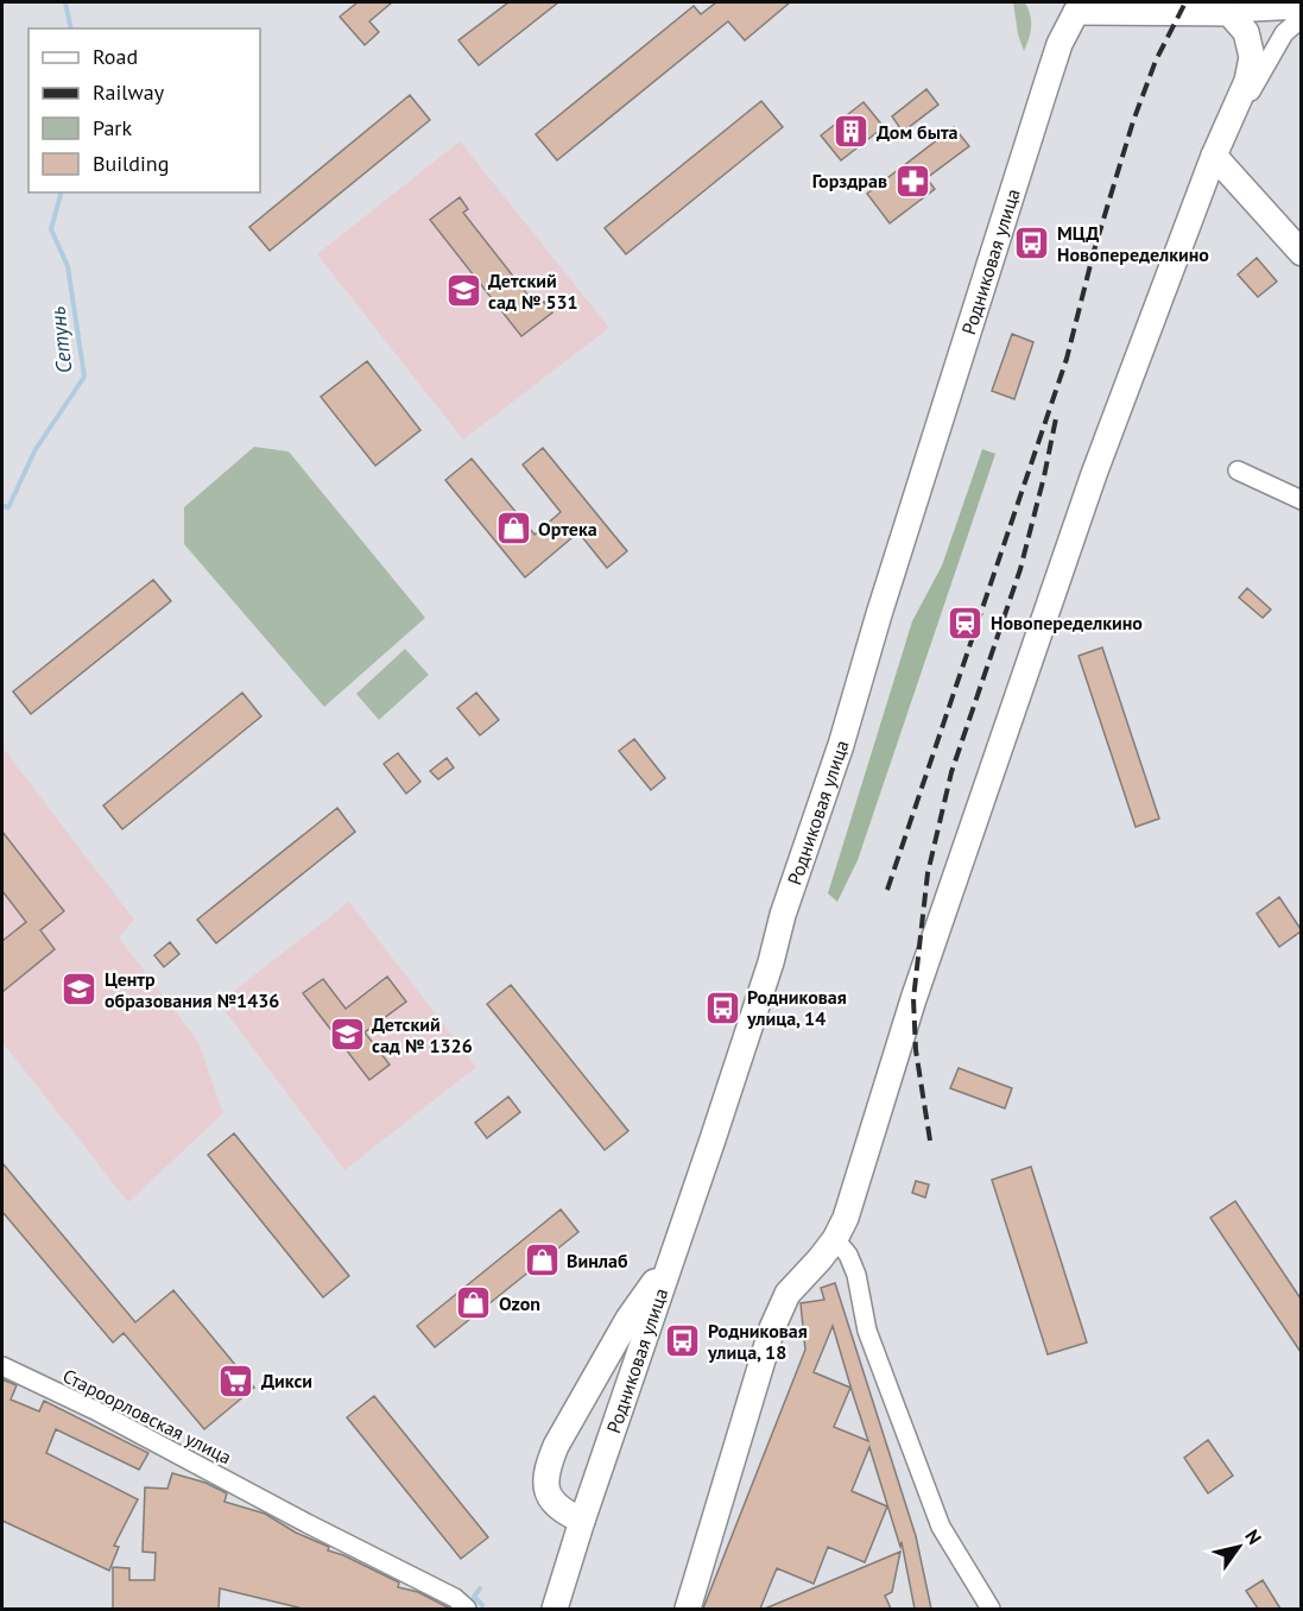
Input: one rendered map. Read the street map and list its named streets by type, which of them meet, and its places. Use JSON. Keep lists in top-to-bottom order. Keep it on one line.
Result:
{"streets":{"main road":["Родниковая улица"],"street":["Староорловская улица"]},"water":["Сетунь"],"places":{"building":["Дом быта"],"pharmacy":["Горздрав"],"bus stop":["МЦД Новопеределкино","Родниковая улица, 14","Родниковая улица, 18"],"school or university":["Детский сад № 531","Центр образования №1436","Детский сад № 1326"],"shop":["Ортека","Винлаб","Ozon"],"station":["Новопеределкино"],"supermarket":["Дикси"]},"legend":["Road","Railway","Park","Building"],"north":"top right"}
